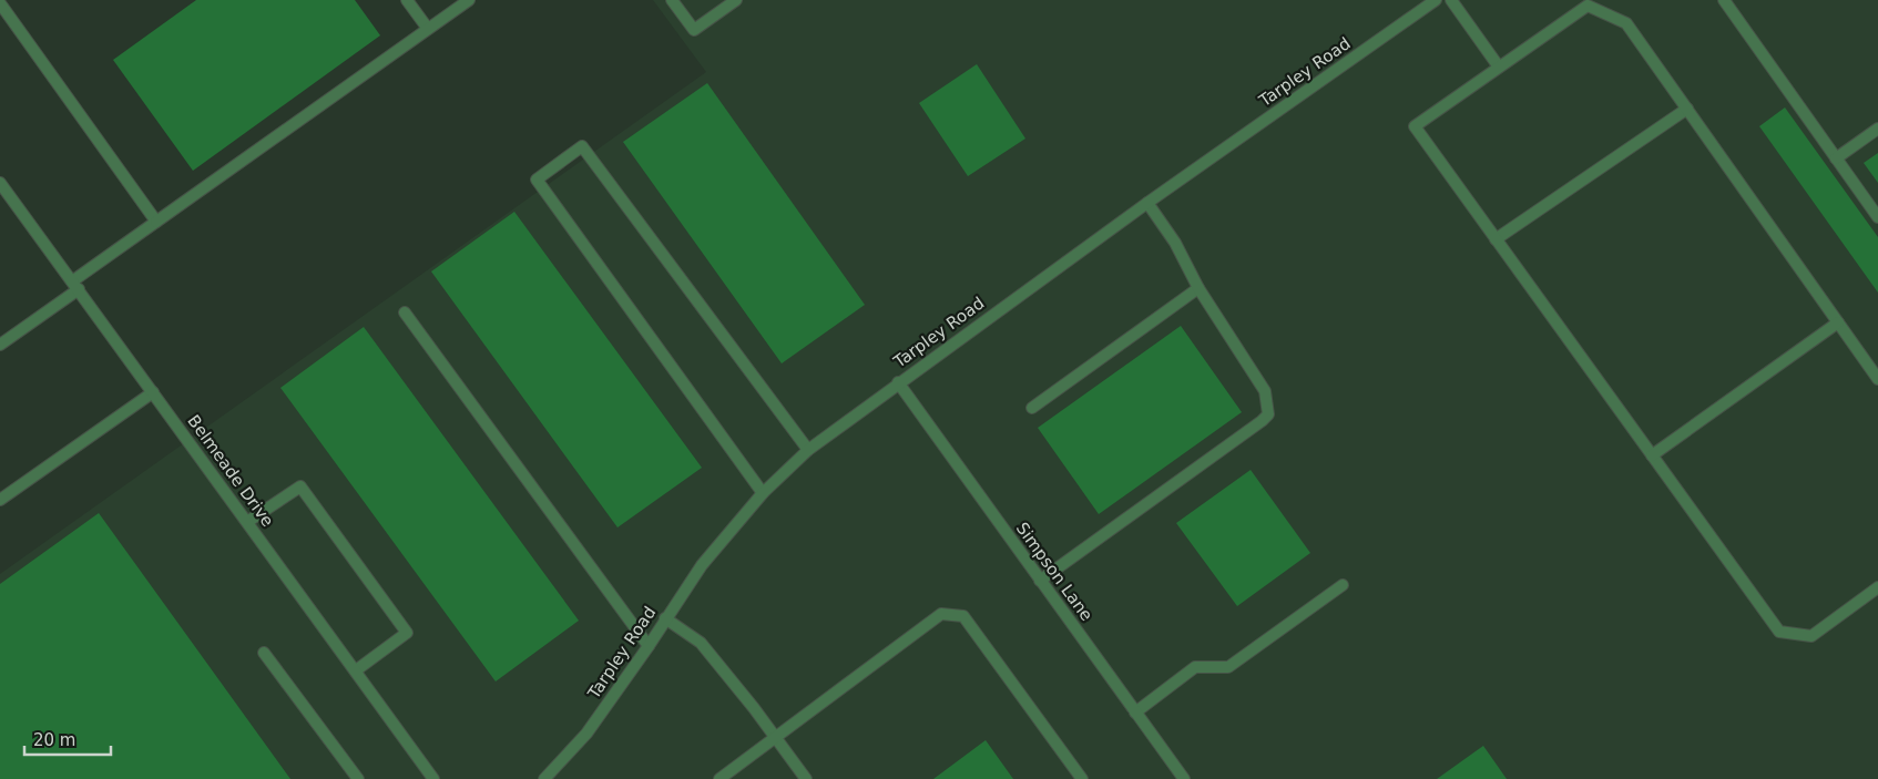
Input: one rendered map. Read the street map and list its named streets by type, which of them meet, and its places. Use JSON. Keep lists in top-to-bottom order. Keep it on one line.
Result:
{"streets":{"street":["Tarpley Road","Belmeade Drive","Simpson Lane"]},"crossings":[["Tarpley Road","Simpson Lane"]],"scale_bar":"20 m"}
